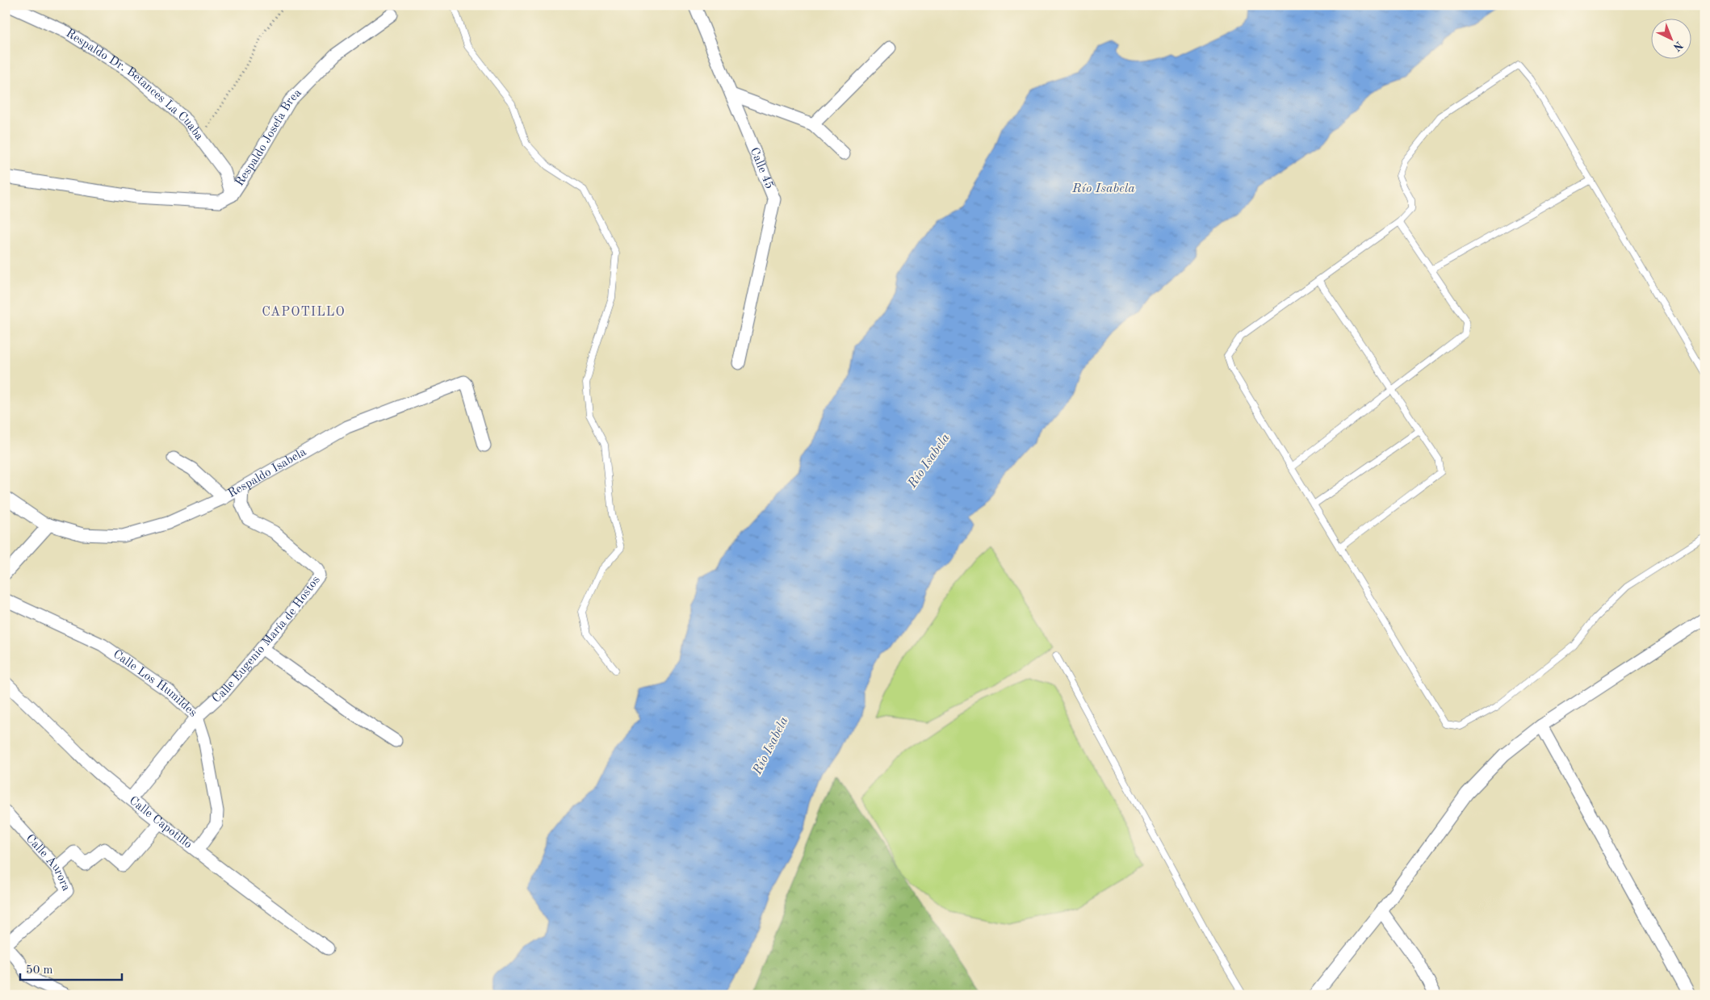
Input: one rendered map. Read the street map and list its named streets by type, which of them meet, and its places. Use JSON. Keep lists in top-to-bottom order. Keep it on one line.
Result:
{"streets":{"street":["Respaldo Dr. Betances La Cuaba","Respaldo Josefa Brea","Calle 45","Respaldo Isabela","Calle Eugenio María de Hostos","Calle Los Humildes","Calle Capotillo","Calle Aurora"]},"crossings":[["Respaldo Dr. Betances La Cuaba","Respaldo Josefa Brea"],["Respaldo Isabela","Calle Eugenio María de Hostos"],["Calle Eugenio María de Hostos","Calle Los Humildes"],["Calle Eugenio María de Hostos","Calle Capotillo"],["Calle Los Humildes","Calle Capotillo"]],"districts":["CAPOTILLO"],"water":["Río Isabela"],"scale_bar":"50 m","north":"bottom right"}
